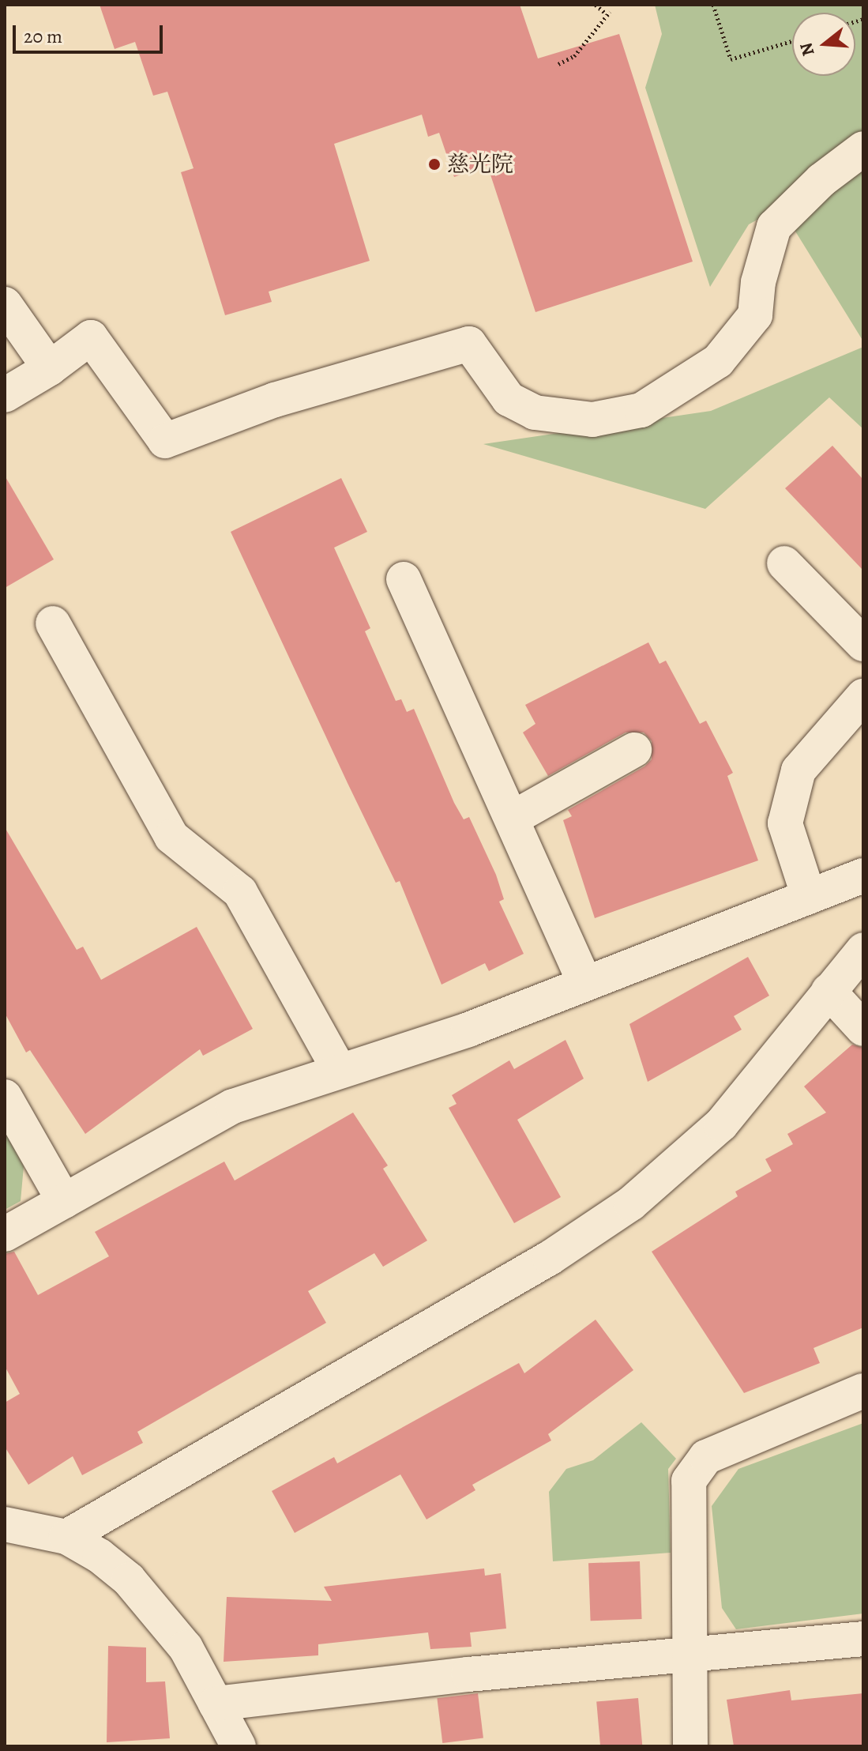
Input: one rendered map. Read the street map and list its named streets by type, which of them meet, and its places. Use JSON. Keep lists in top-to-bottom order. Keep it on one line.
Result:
{"places":["慈光院"],"scale_bar":"20 m","north":"left"}
